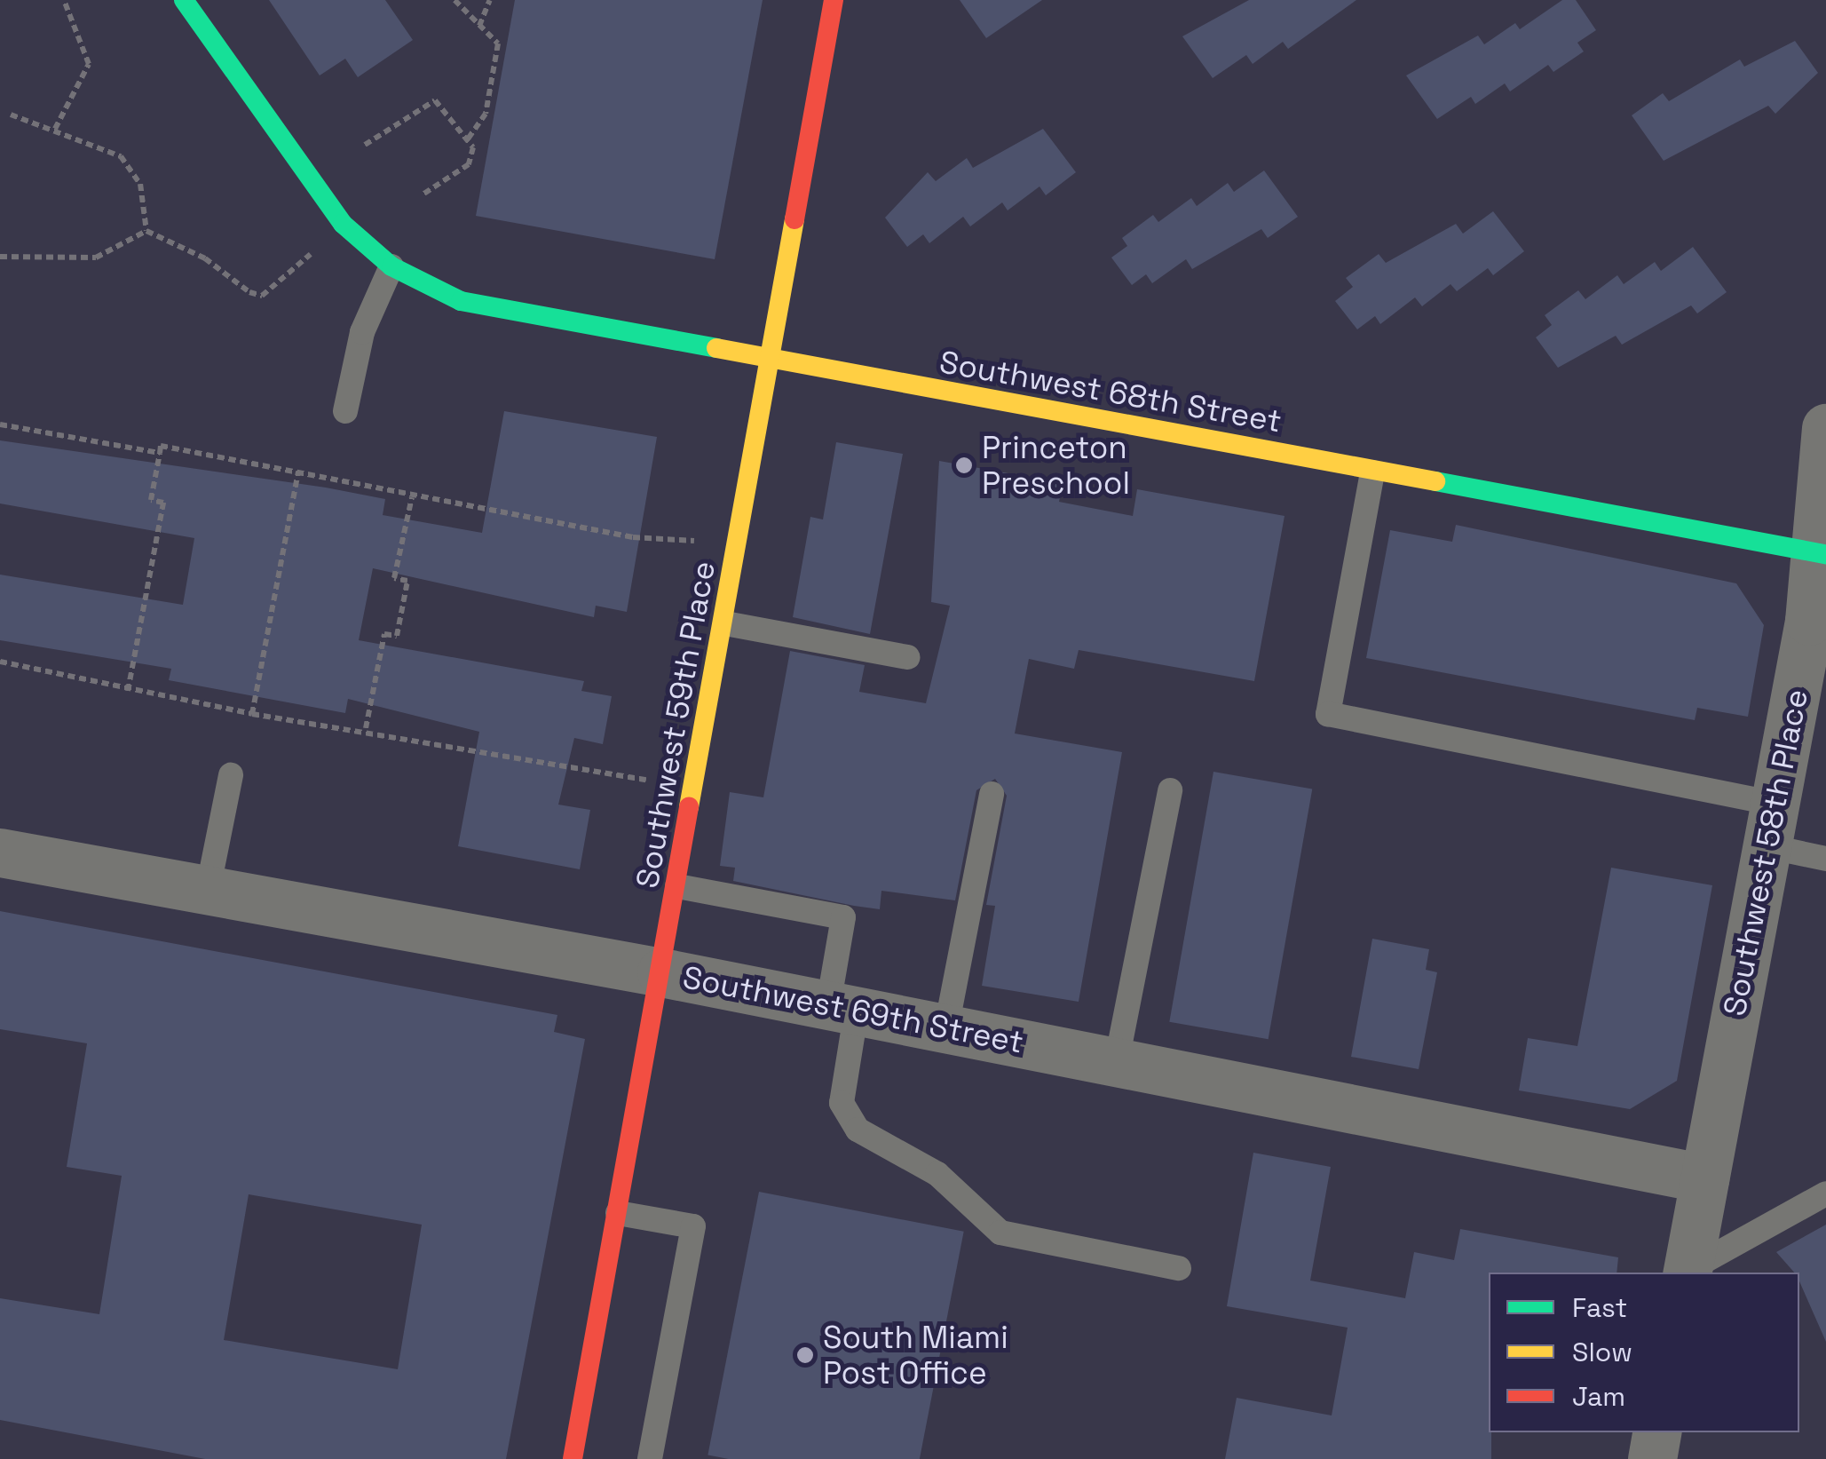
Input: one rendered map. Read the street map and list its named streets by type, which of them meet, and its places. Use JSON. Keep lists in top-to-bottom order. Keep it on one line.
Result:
{"streets":{"street":["Southwest 68th Street","Southwest 59th Place","Southwest 58th Place","Southwest 69th Street"]},"crossings":[["Southwest 68th Street","Southwest 59th Place"],["Southwest 68th Street","Southwest 58th Place"],["Southwest 59th Place","Southwest 69th Street"],["Southwest 58th Place","Southwest 69th Street"]],"places":["Princeton Preschool","South Miami Post Office"],"legend":["Fast","Slow","Jam"]}
